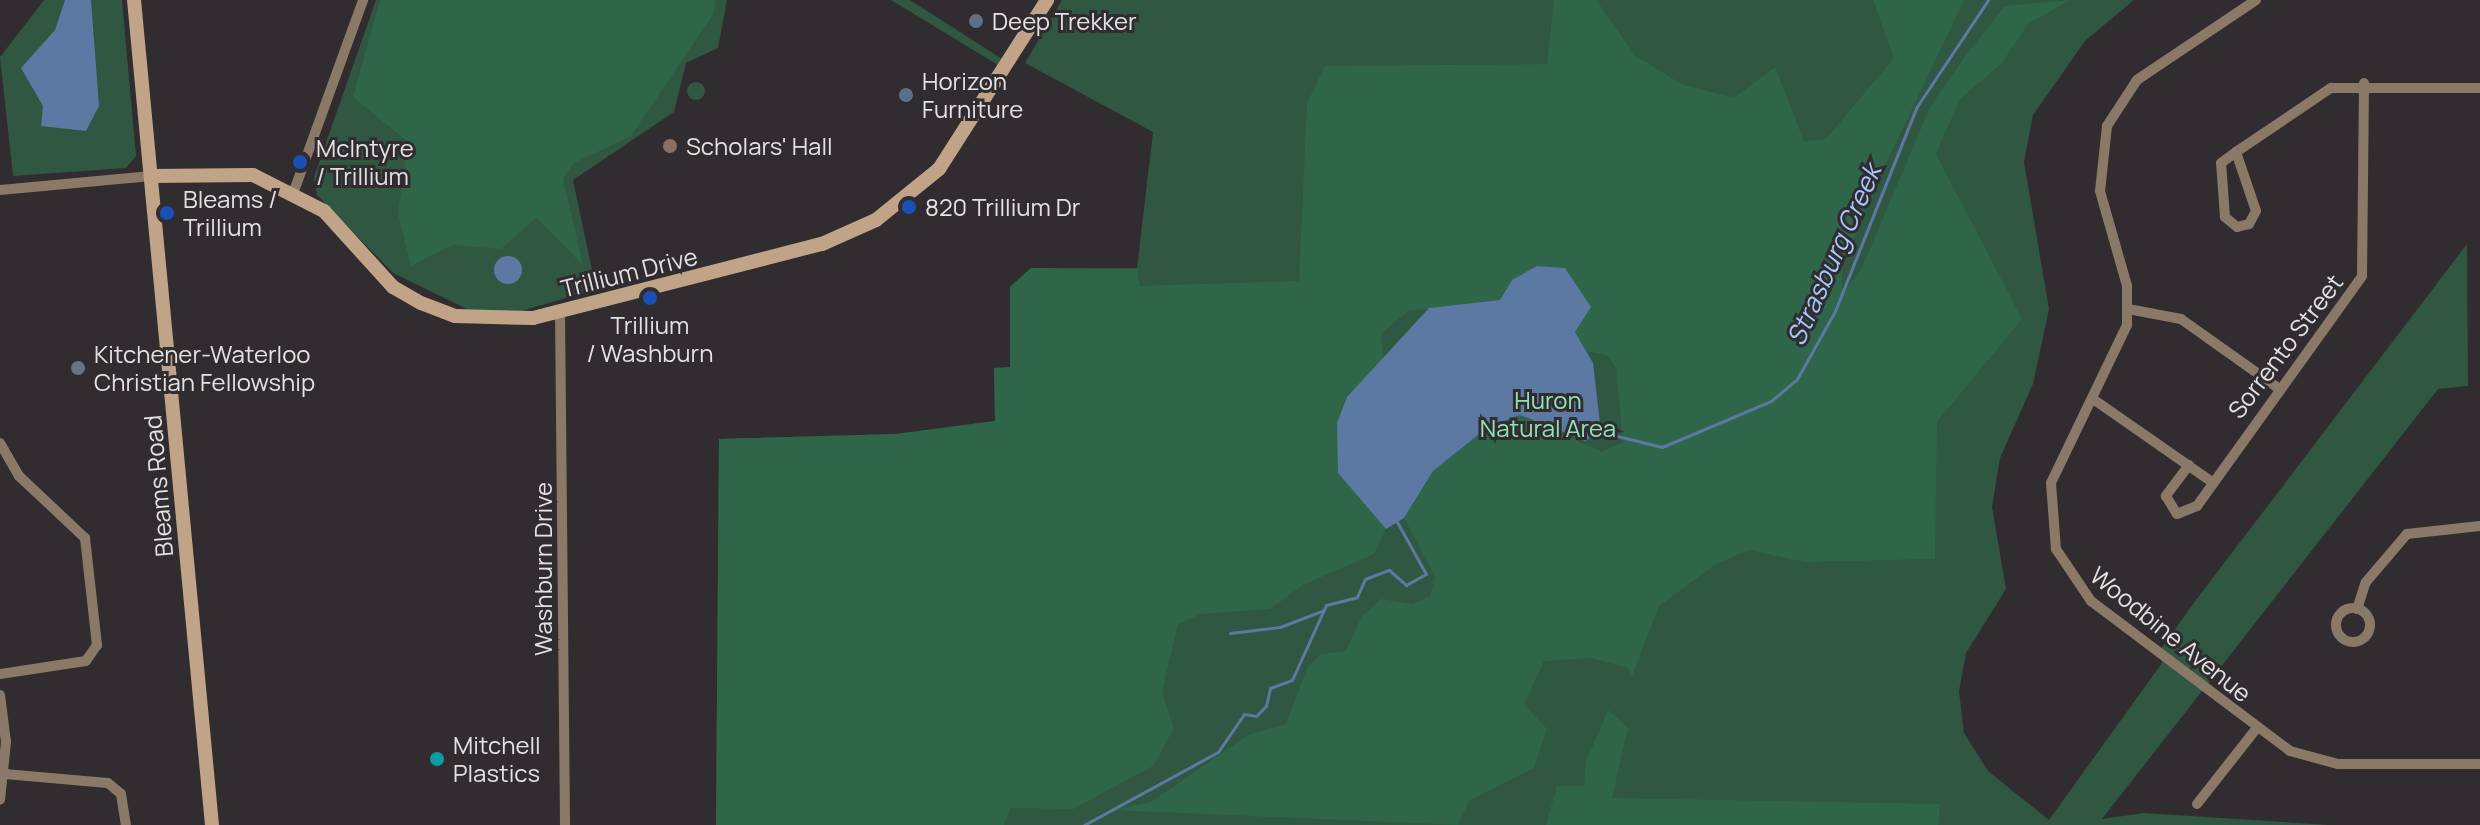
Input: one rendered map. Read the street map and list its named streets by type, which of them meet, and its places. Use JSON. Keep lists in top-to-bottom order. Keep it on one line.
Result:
{"streets":{"street":["Trillium Drive","Sorrento Street","Bleams Road","Washburn Drive","Woodbine Avenue"]},"crossings":[["Trillium Drive","Bleams Road"],["Trillium Drive","Washburn Drive"]],"water":["Strasburg Creek"],"parks":["Huron Natural Area"],"places":["Deep Trekker","Horizon Furniture","Scholars' Hall","McIntyre / Trillium","820 Trillium Dr","Bleams / Trillium","Trillium / Washburn","Kitchener-Waterloo Christian Fellowship","Mitchell Plastics"]}
